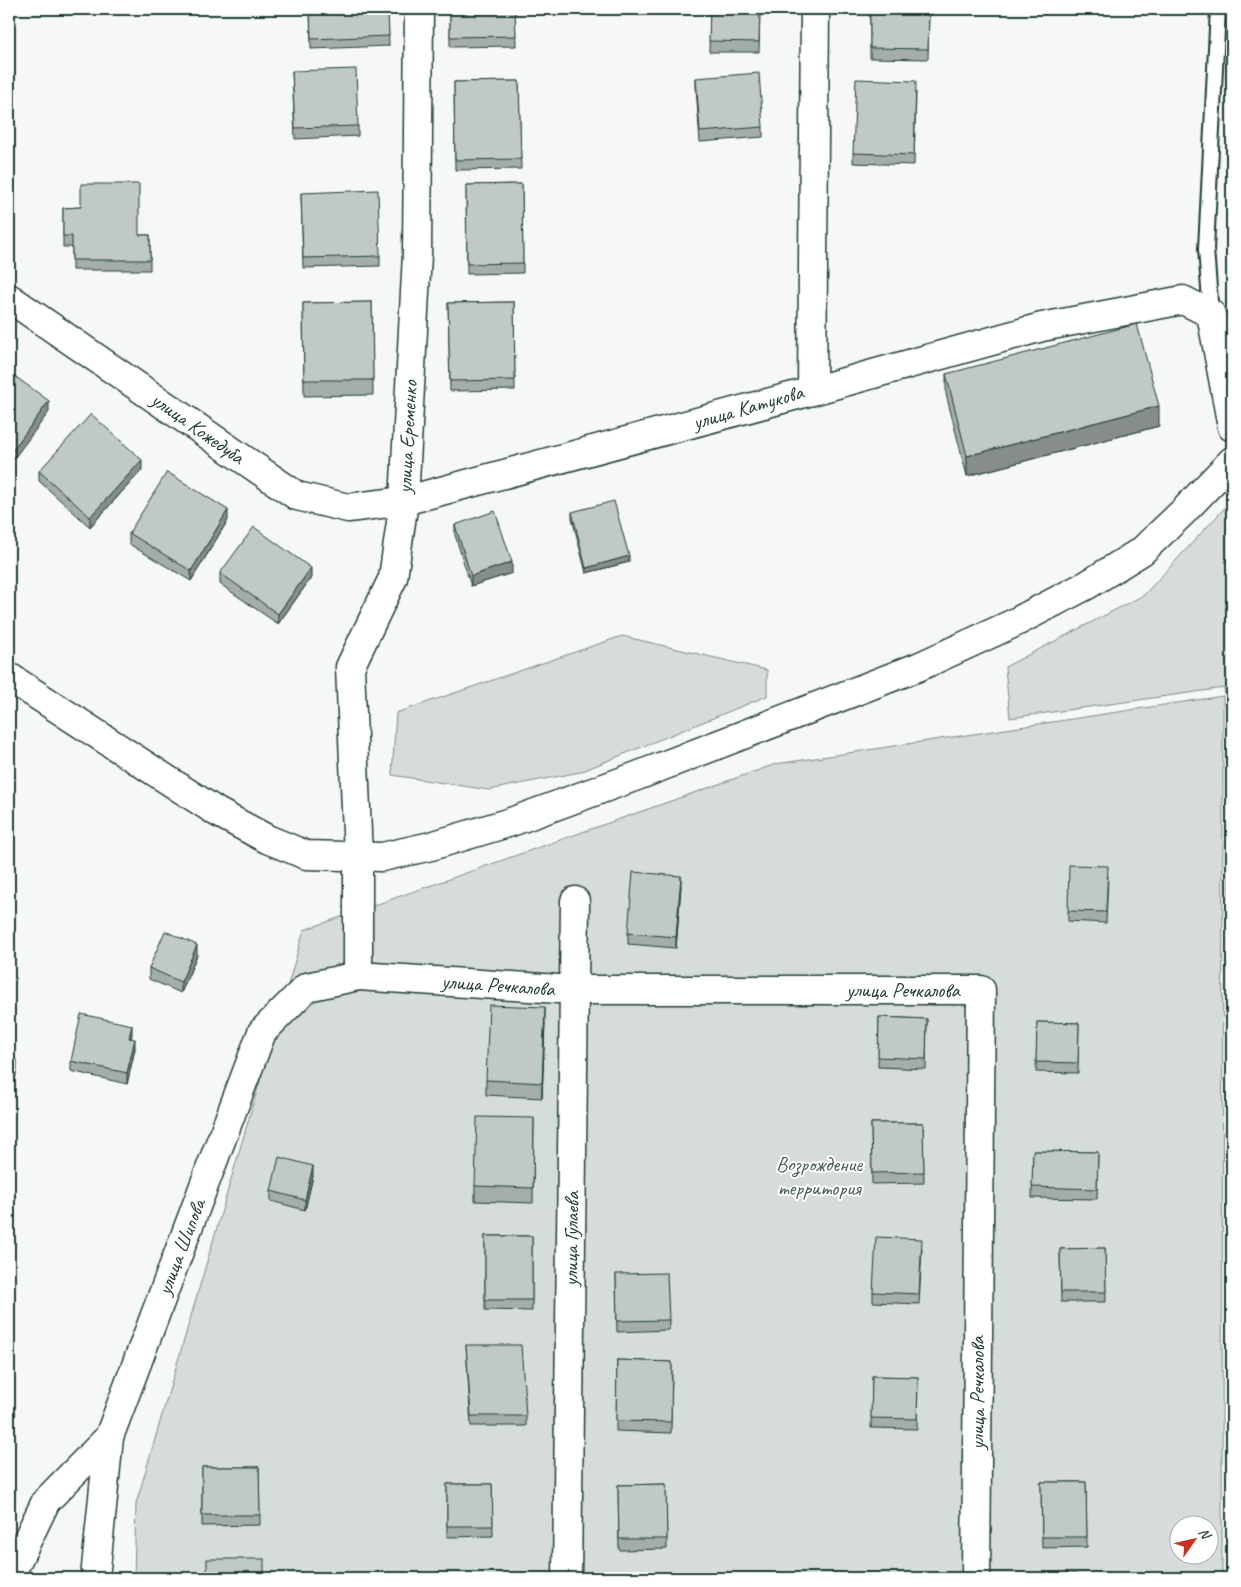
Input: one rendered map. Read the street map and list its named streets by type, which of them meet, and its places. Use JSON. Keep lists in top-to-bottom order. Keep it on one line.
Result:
{"streets":{"street":["улица Катукова","улица Кожедуба","улица Еременко","улица Речкалова","улица Гулаева","улица Шипова"]},"crossings":[["улица Катукова","улица Кожедуба"],["улица Катукова","улица Еременко"],["улица Кожедуба","улица Еременко"],["улица Речкалова","улица Гулаева"],["улица Речкалова","улица Шипова"]],"parks":["Возрождение территория"],"north":"top right"}
